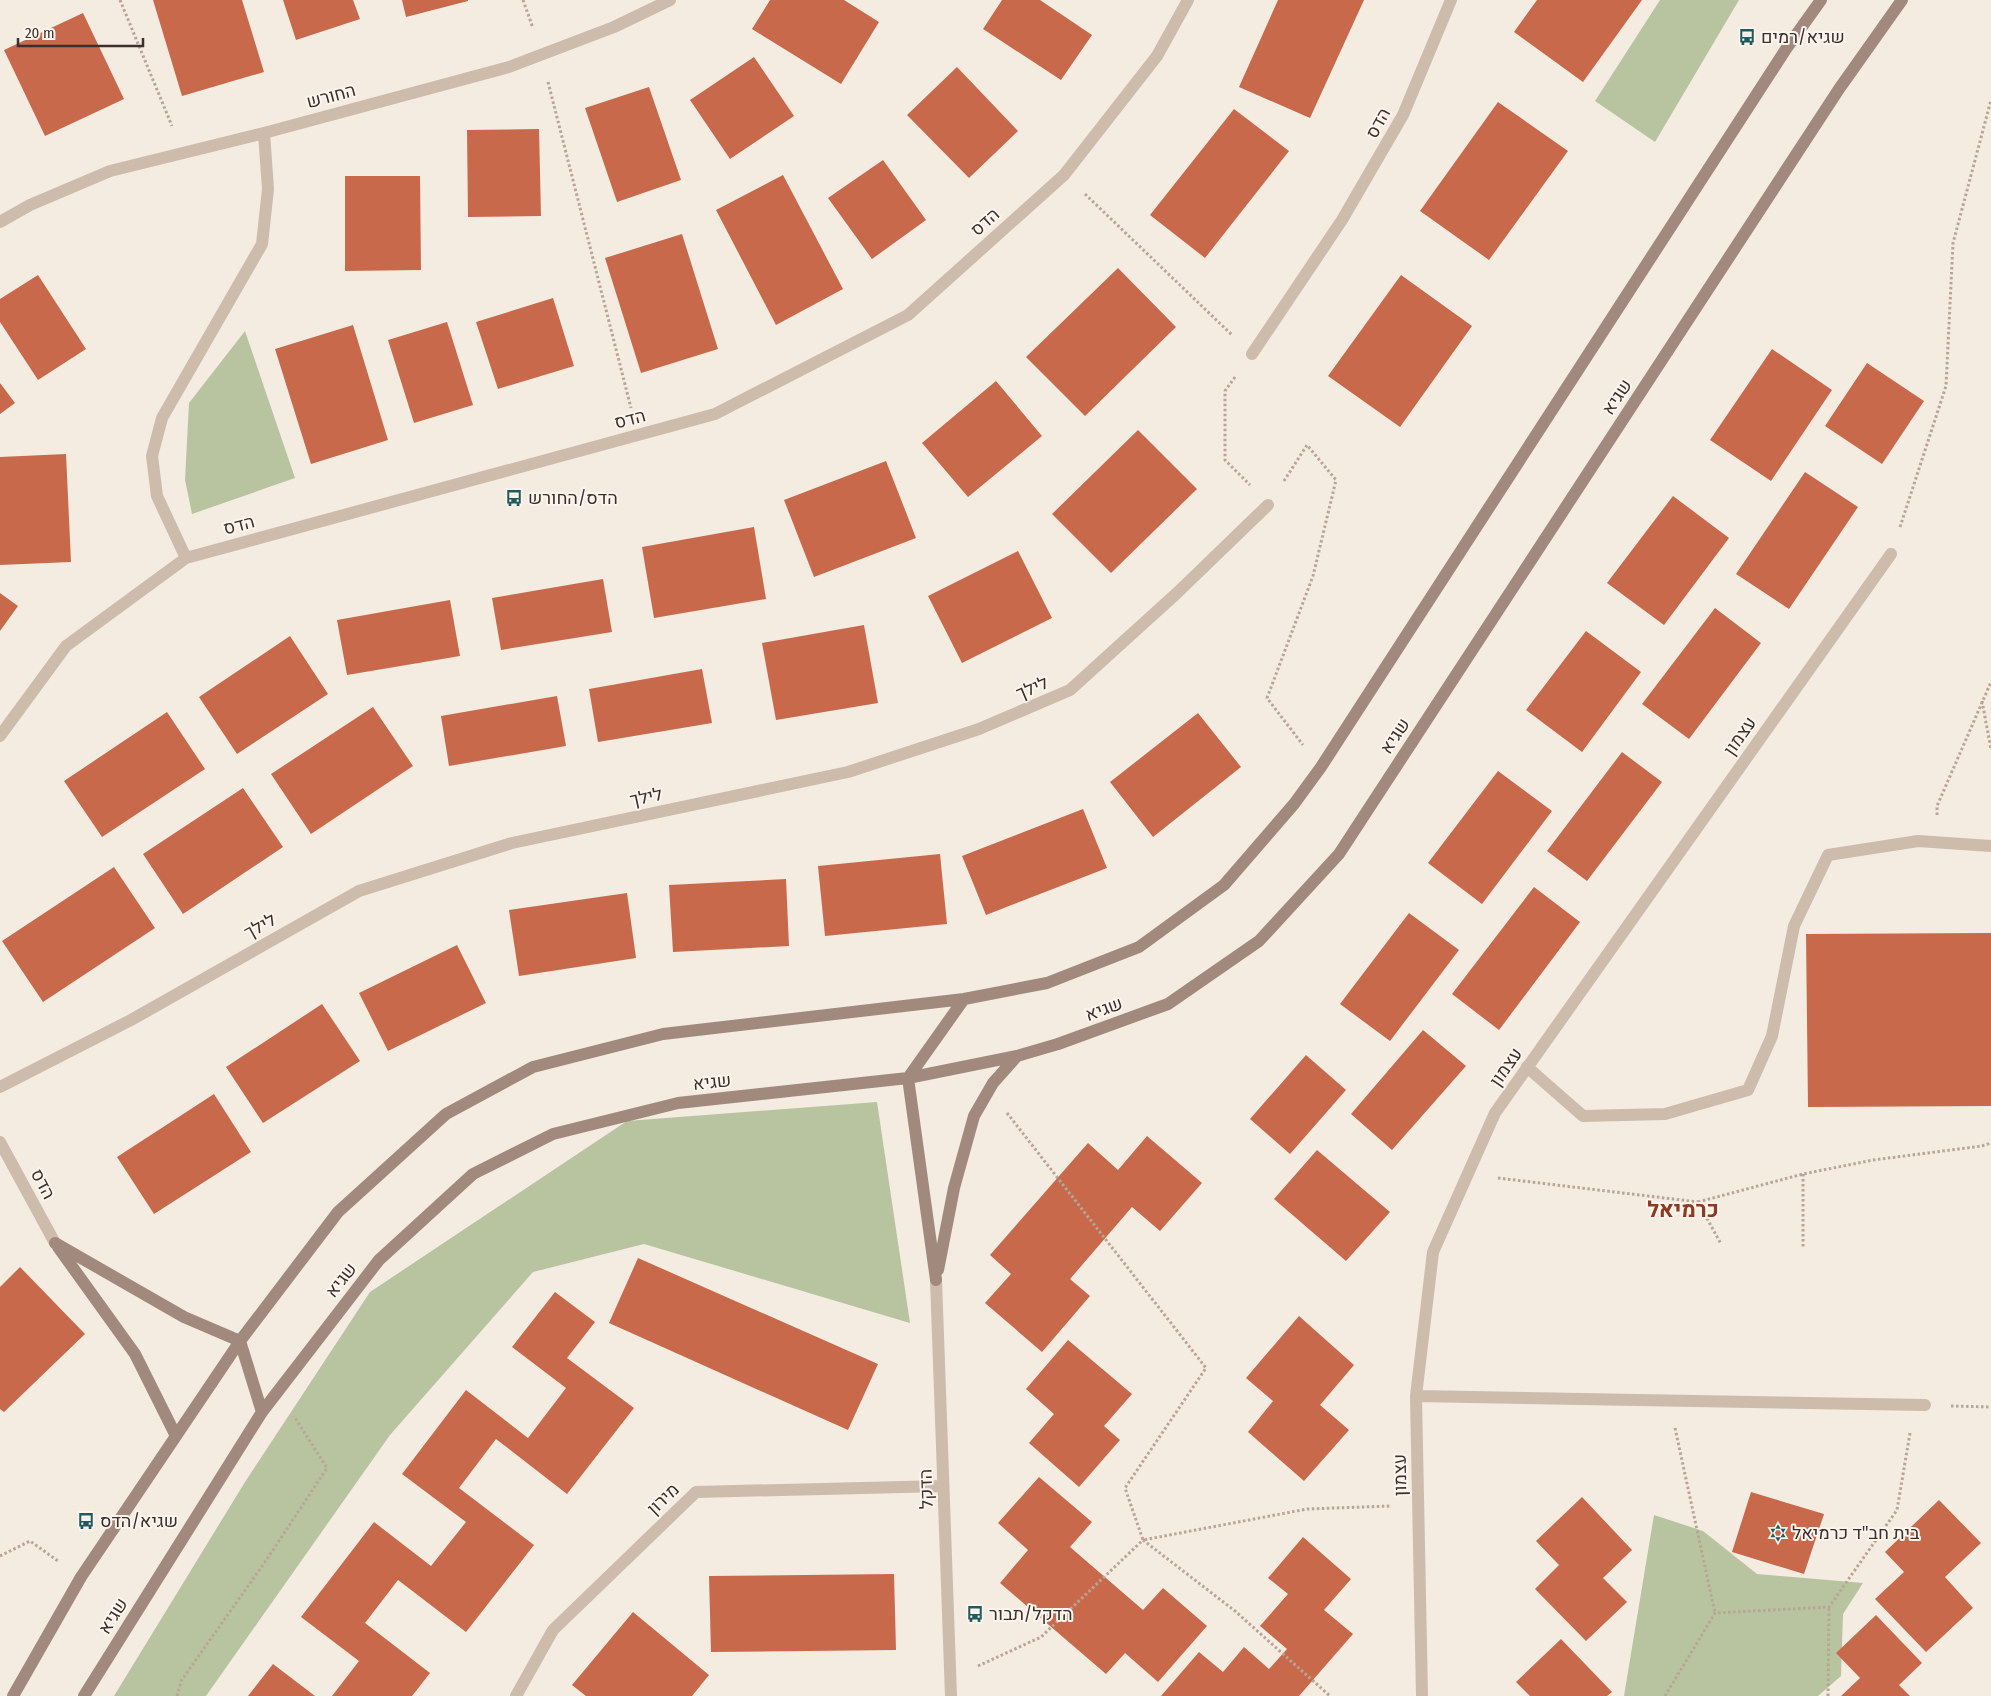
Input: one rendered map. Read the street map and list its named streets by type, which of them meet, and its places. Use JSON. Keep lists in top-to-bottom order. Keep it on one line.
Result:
{"streets":{"street":["החורש","הדס","שגיא","לילך","עצמון","הדקל","מירון"]},"crossings":[["הדקל","מירון"]],"districts":["כרמיאל"],"places":{"bus stop":["שגיא/רמים","הדס/החורש","שגיא/הדס","הדקל/תבור"],"synagogue":["בית חב\"ד כרמיאל"]},"scale_bar":"20 m"}
